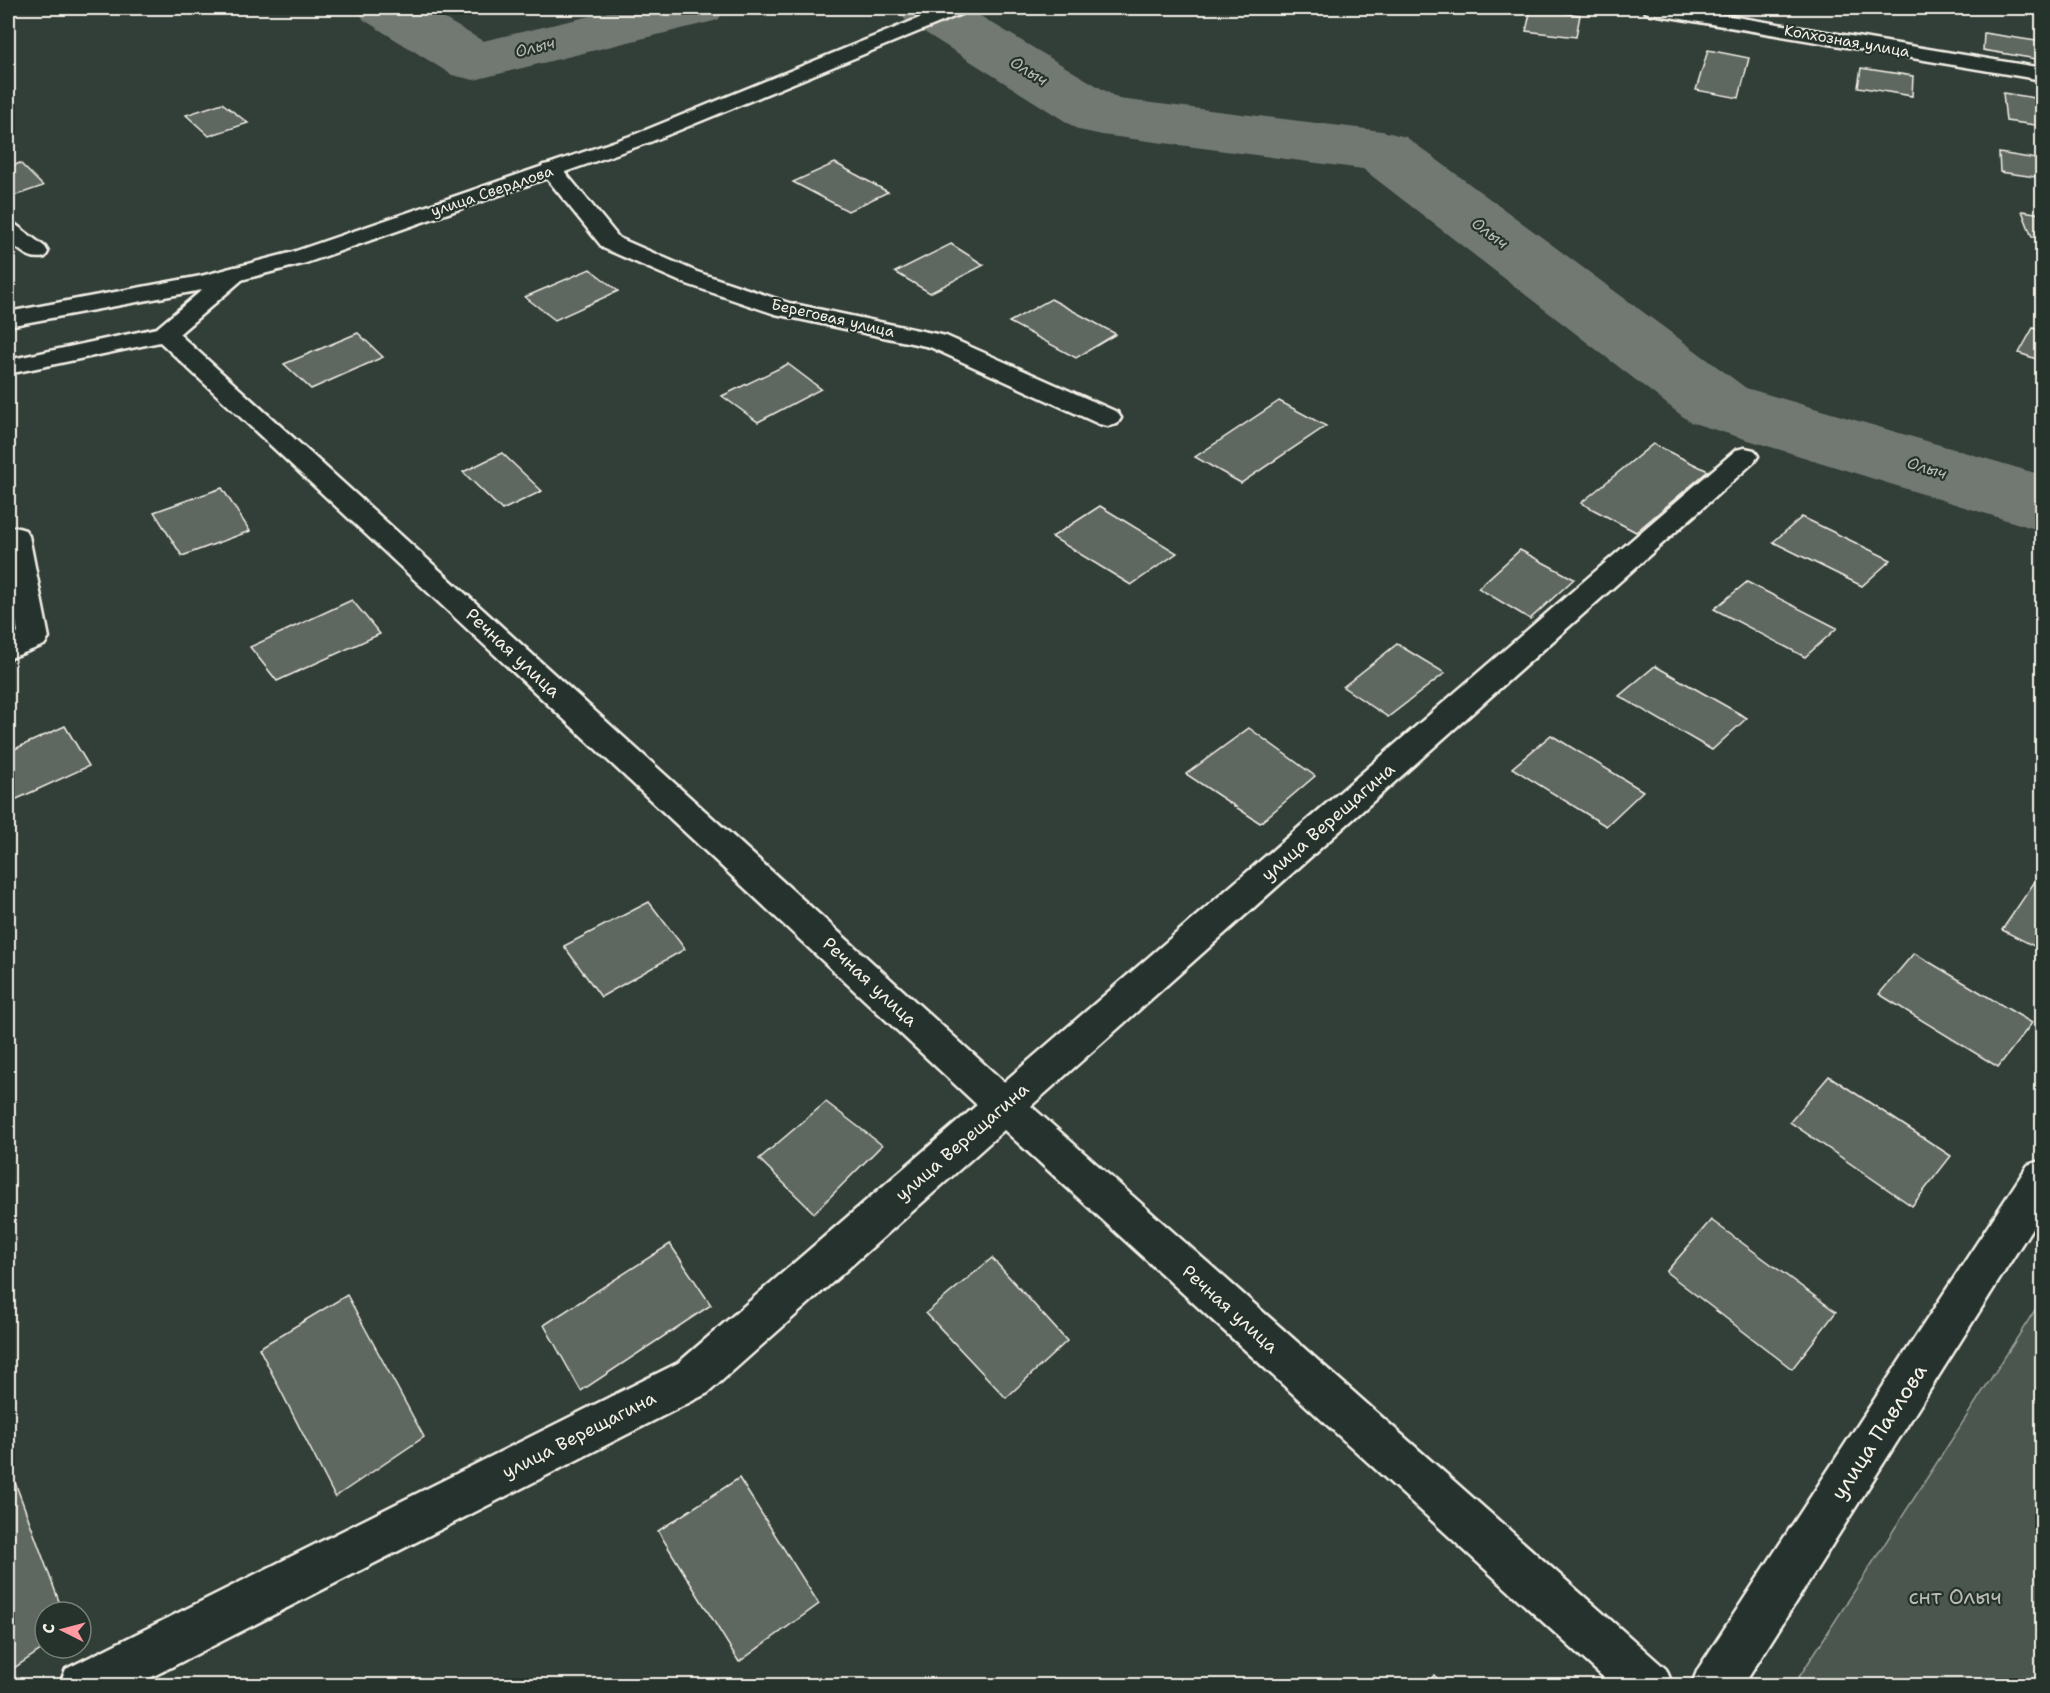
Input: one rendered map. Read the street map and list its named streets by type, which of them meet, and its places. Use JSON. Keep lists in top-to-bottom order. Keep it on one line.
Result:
{"streets":{"street":["Колхозная улица","улица Свердлова","Береговая улица","Речная улица","улица Верещагина","улица Павлова"]},"crossings":[["улица Свердлова","Береговая улица"],["Речная улица","улица Верещагина"]],"water":["Олыч"],"parks":["снт Олыч"],"north":"left"}
